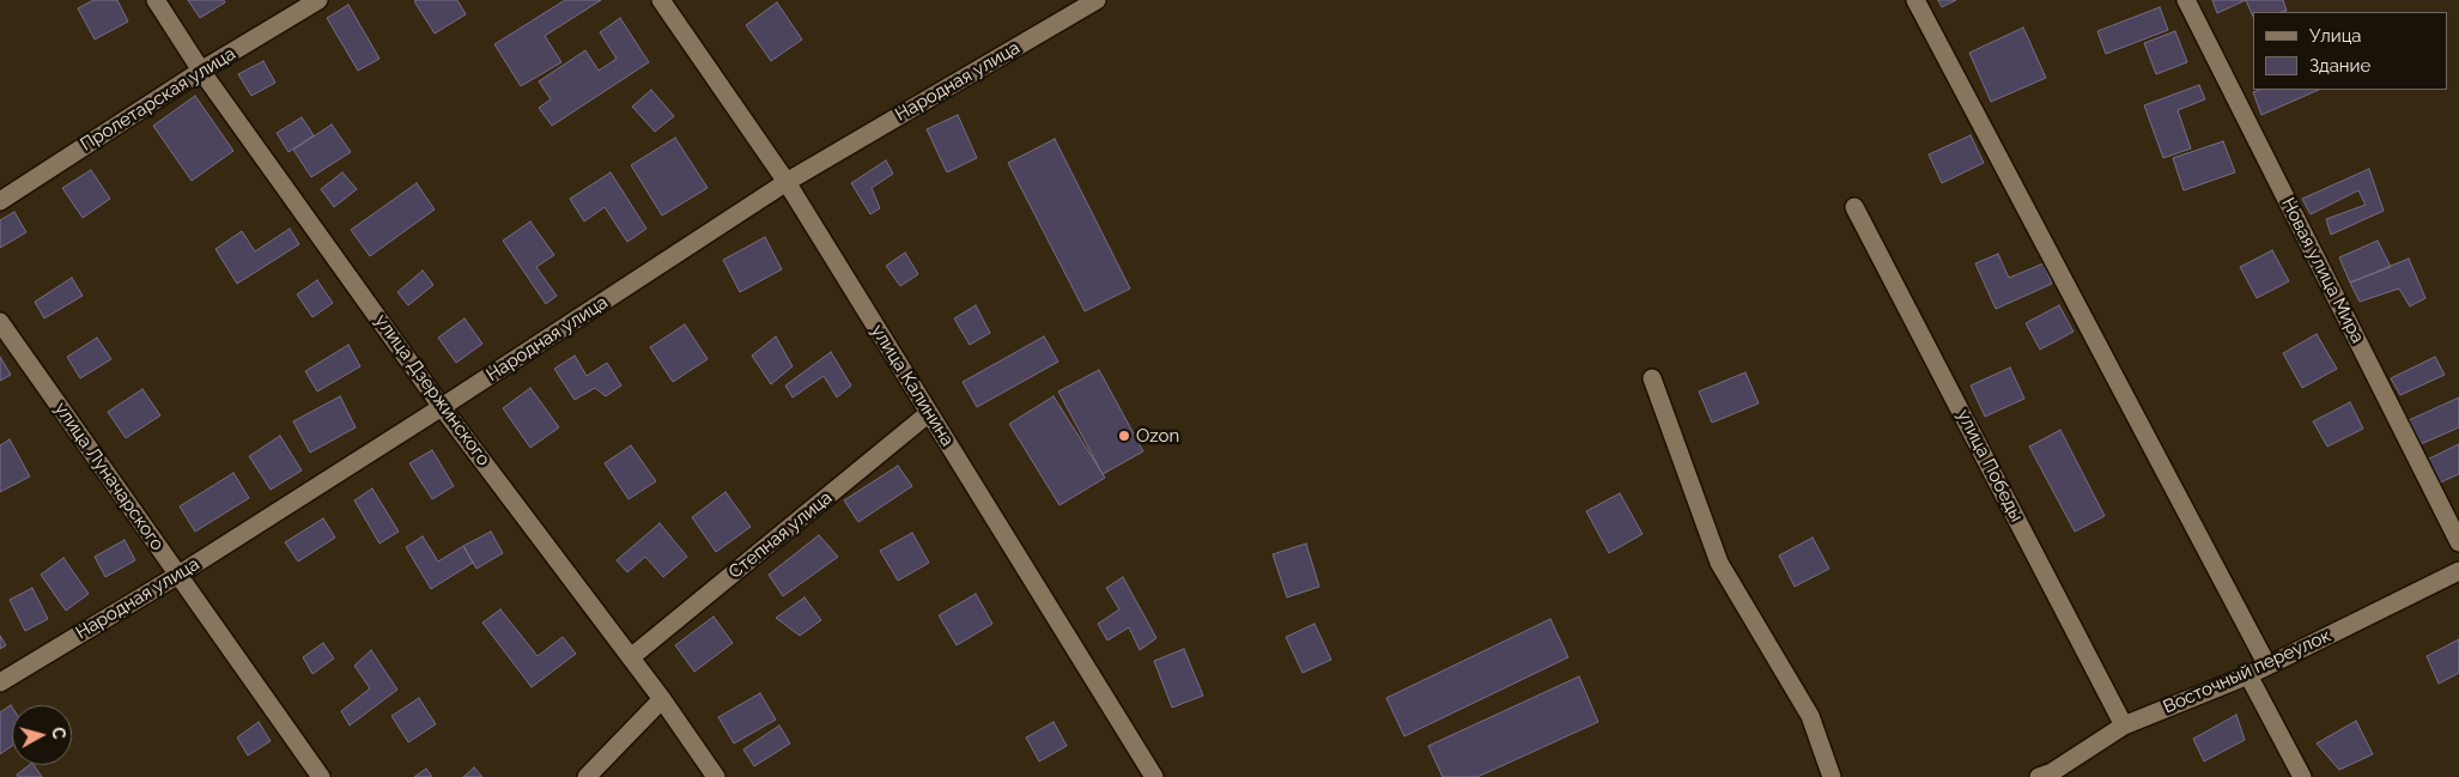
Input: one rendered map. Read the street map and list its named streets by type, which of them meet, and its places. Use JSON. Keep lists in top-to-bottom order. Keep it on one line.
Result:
{"streets":{"street":["Народная улица","Пролетарская улица","Новая улица Мира","улица Калинина","улица Дзержинского","улица Победы","улица Луначарского","Степная улица","Восточный переулок"]},"crossings":[["Народная улица","улица Калинина"],["Народная улица","улица Дзержинского"],["Народная улица","улица Луначарского"],["Пролетарская улица","улица Дзержинского"],["улица Калинина","Степная улица"],["улица Дзержинского","Степная улица"],["улица Победы","Восточный переулок"]],"places":["Ozon"],"legend":["Улица","Здание"],"north":"right"}
